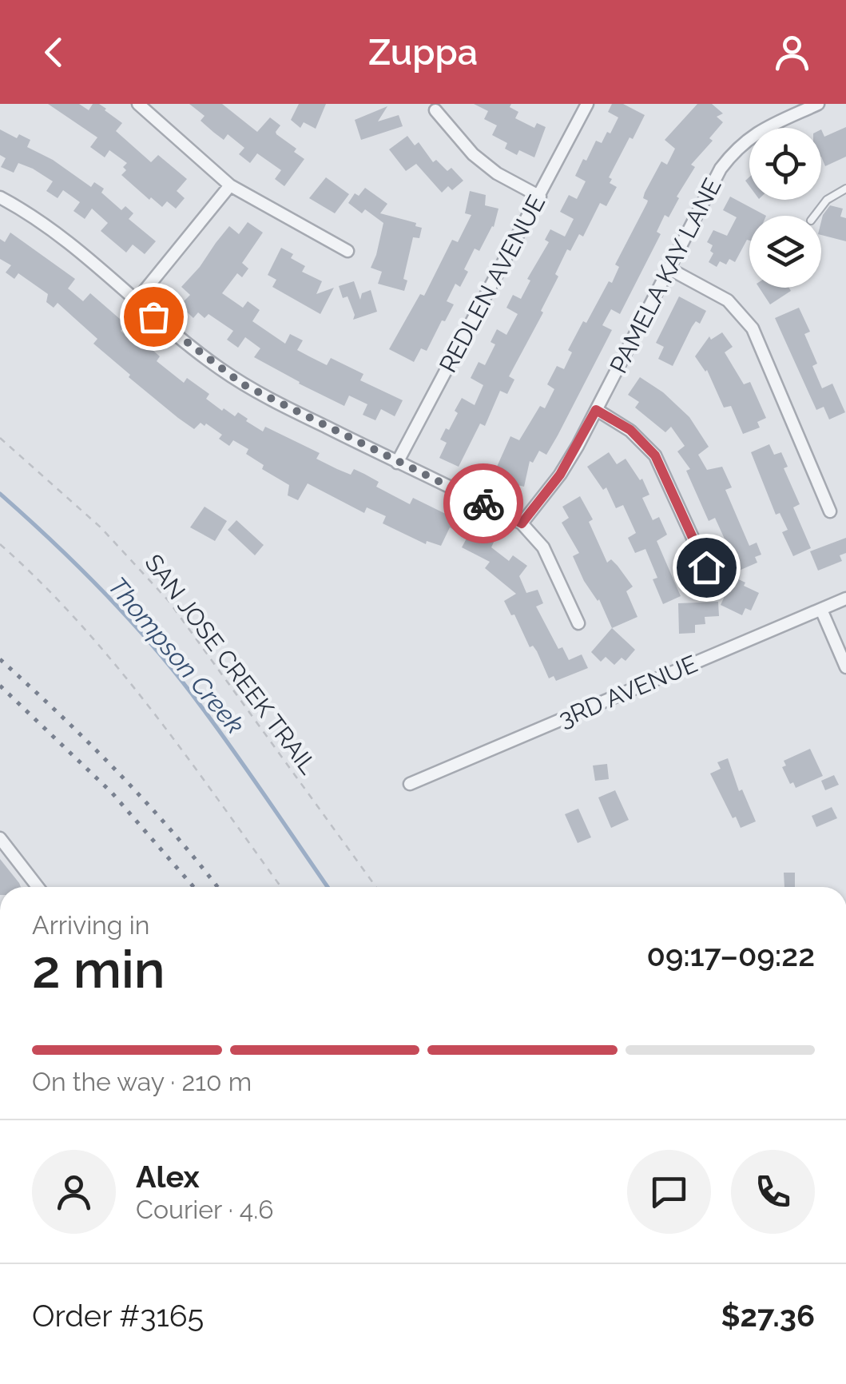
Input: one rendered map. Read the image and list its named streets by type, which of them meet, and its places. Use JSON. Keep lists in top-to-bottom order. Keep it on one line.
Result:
{"streets":{"street":["PAMELA KAY LANE","REDLEN AVENUE","3RD AVENUE"],"path":["SAN JOSE CREEK TRAIL"]},"water":["Thompson Creek"],"page":{"header":"Zuppa","heading":["2 min","Arriving in","09:17–09:22"],"panel":["Alex","Courier · 4.6","Order #3165","$27.36"],"bar":"On the way · 210 m"}}
